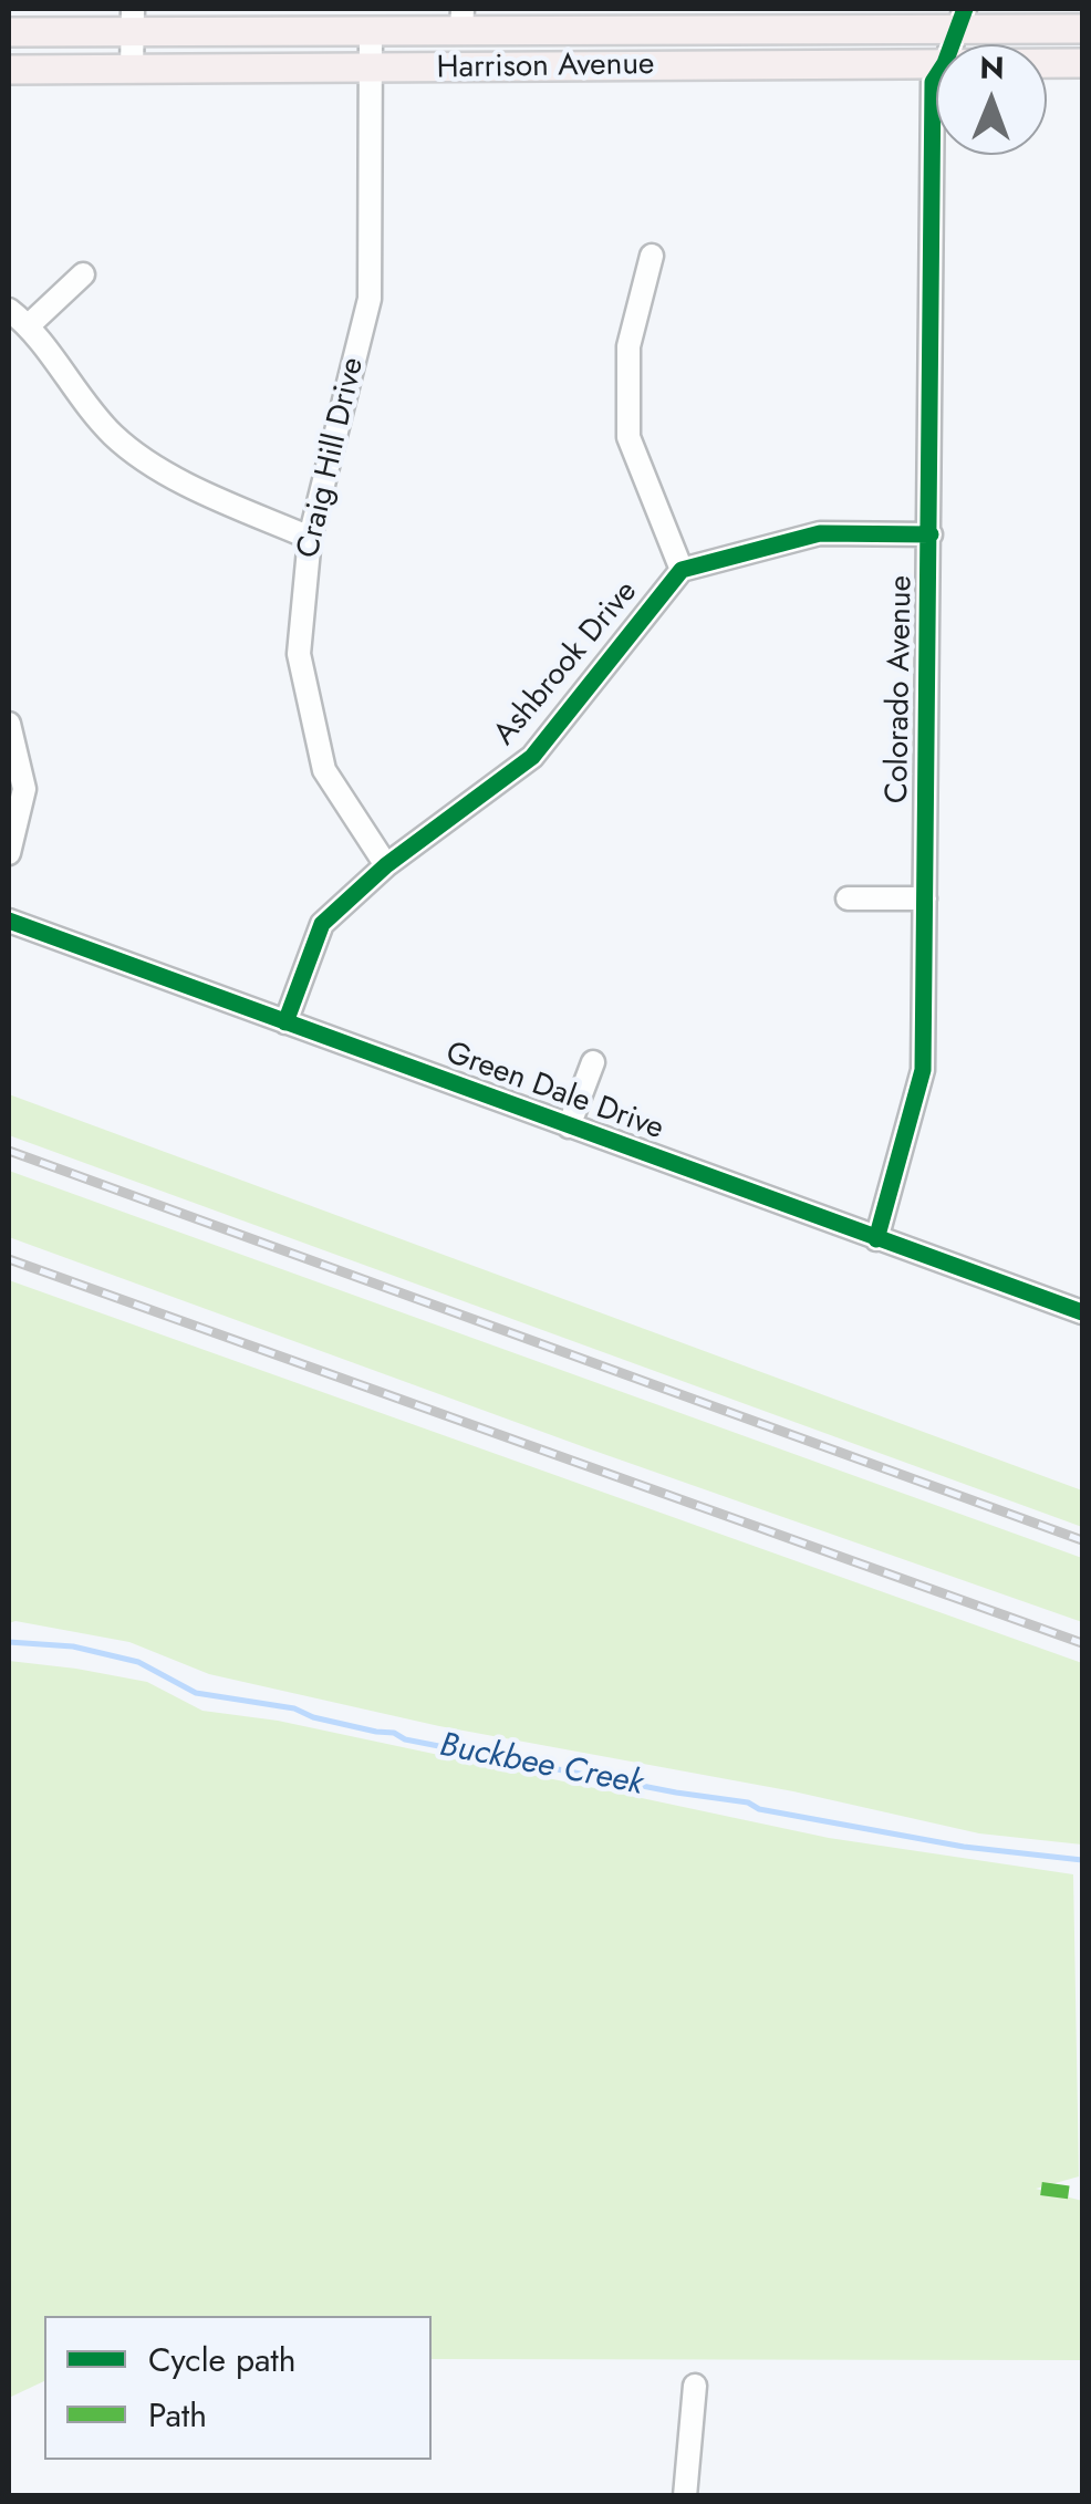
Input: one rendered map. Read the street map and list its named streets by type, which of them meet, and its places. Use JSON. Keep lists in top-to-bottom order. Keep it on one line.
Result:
{"streets":{"main road":["Harrison Avenue"],"street":["Craig Hill Drive","Ashbrook Drive","Colorado Avenue","Green Dale Drive"]},"crossings":[["Harrison Avenue","Craig Hill Drive"],["Harrison Avenue","Colorado Avenue"],["Craig Hill Drive","Ashbrook Drive"],["Ashbrook Drive","Colorado Avenue"],["Ashbrook Drive","Green Dale Drive"],["Colorado Avenue","Green Dale Drive"]],"water":["Buckbee Creek"],"legend":["Cycle path","Path"],"north":"top"}
